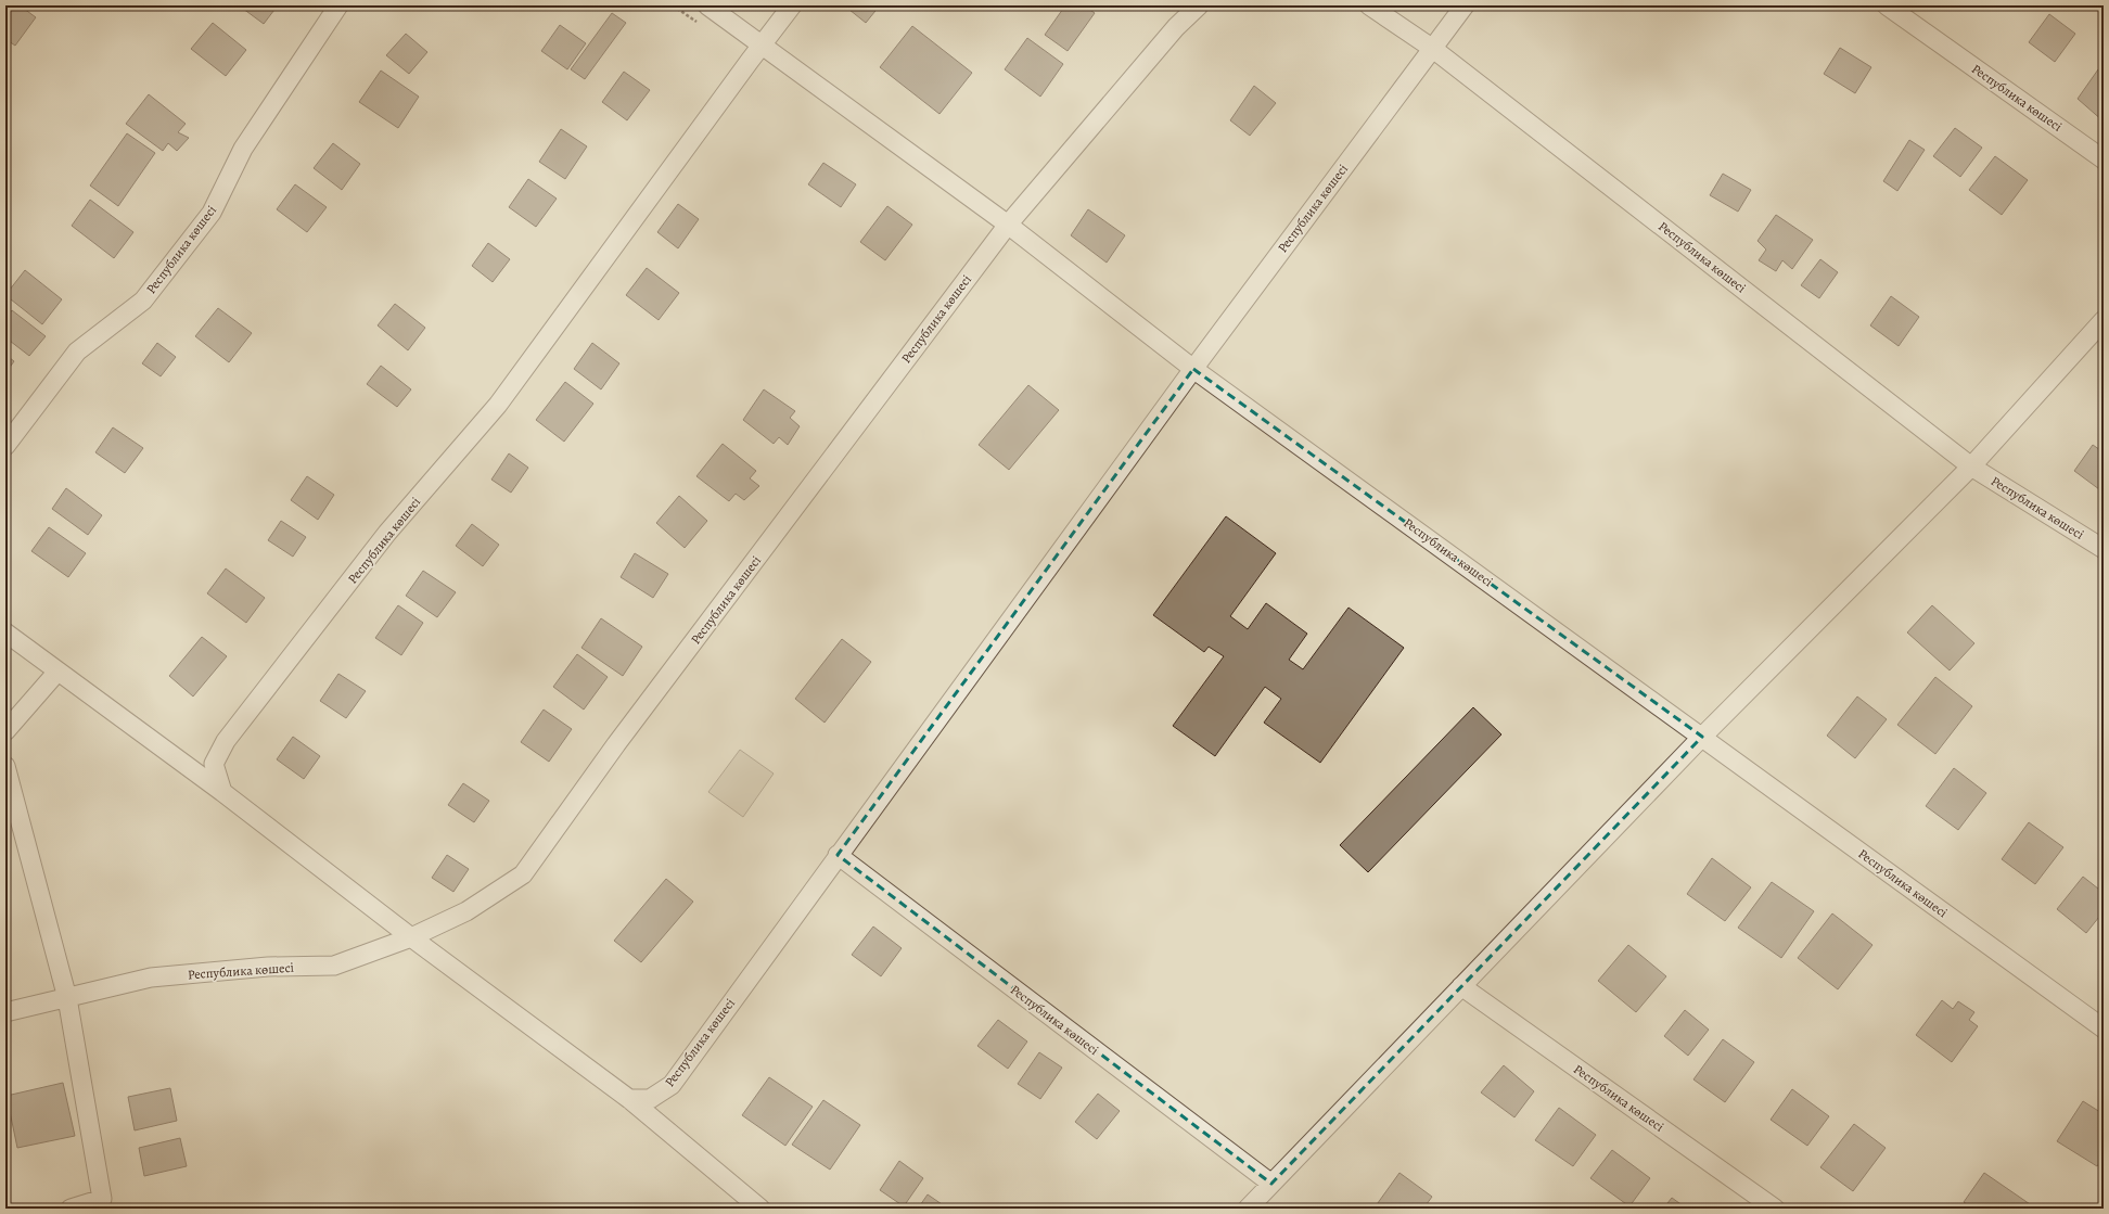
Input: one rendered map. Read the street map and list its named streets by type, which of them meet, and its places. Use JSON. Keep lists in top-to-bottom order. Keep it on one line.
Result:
{"streets":{"street":["Республика көшесі"]}}
